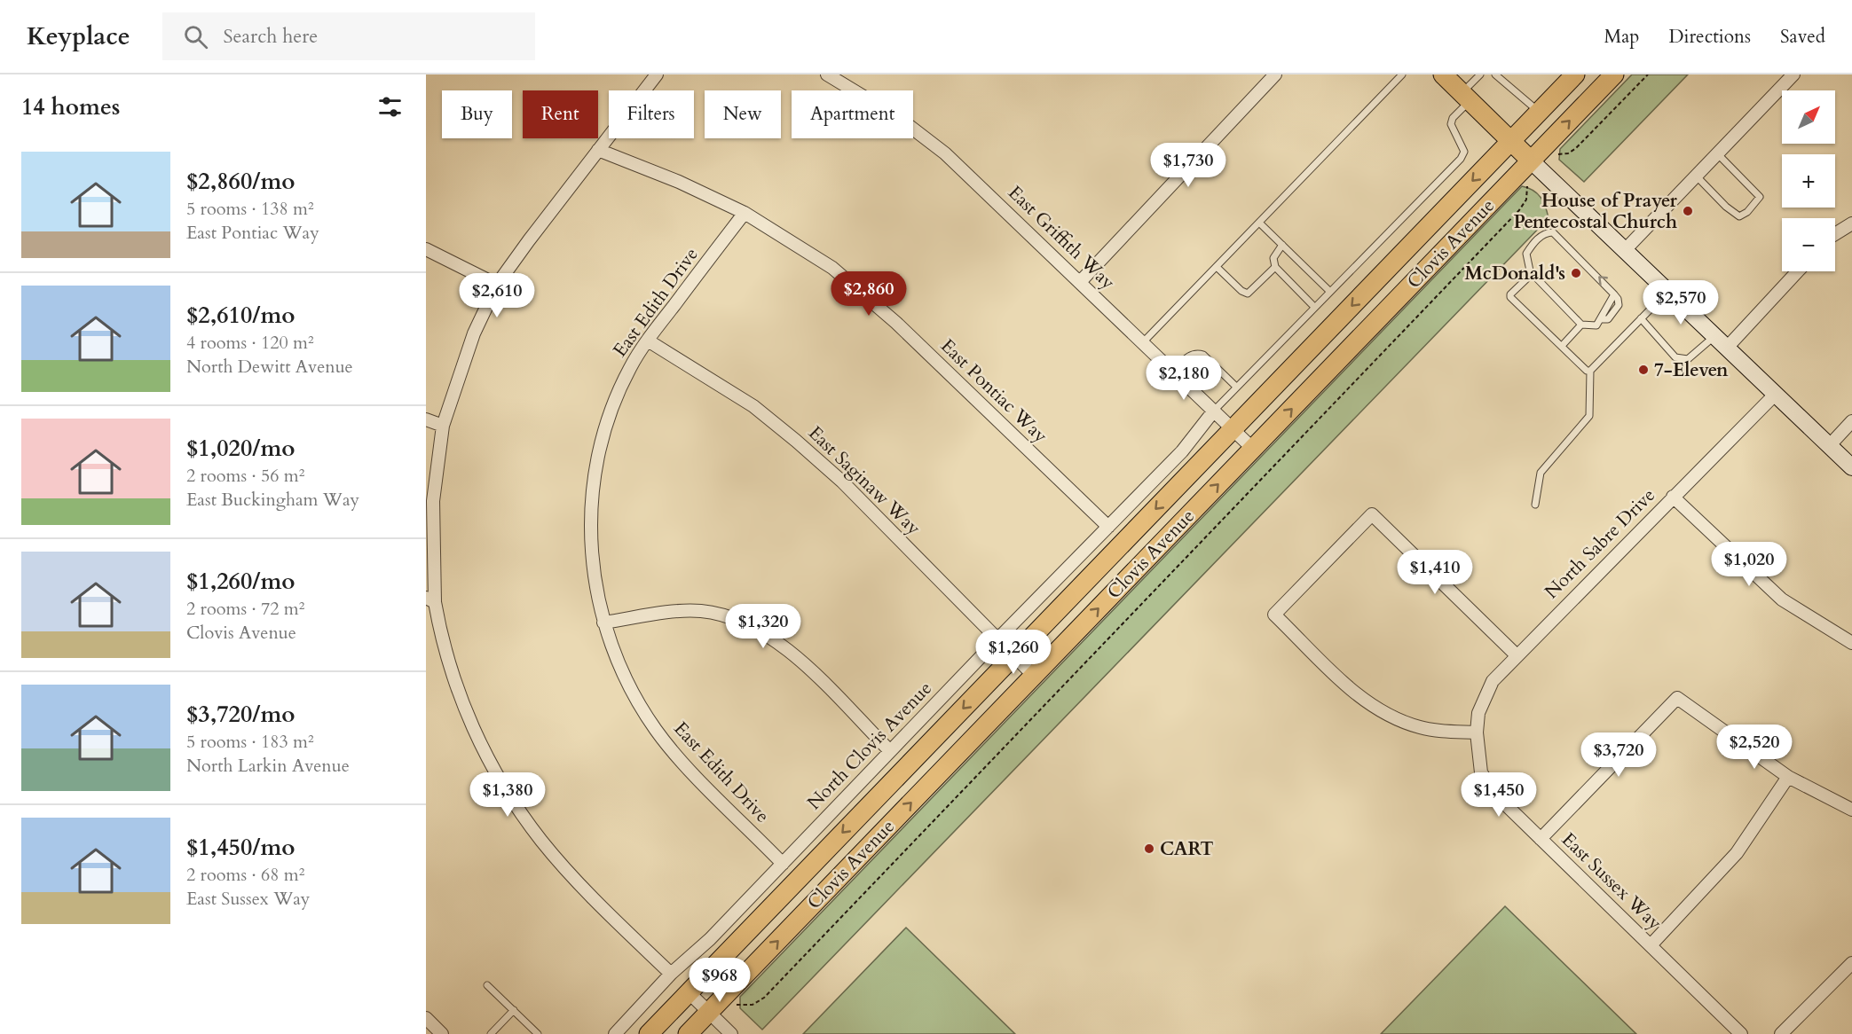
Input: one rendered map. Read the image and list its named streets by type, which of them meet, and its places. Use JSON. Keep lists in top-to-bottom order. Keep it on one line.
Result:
{"streets":{"main road":["Clovis Avenue"],"street":["East Griffith Way","East Edith Drive","East Pontiac Way","East Saginaw Way","North Sabre Drive","North Clovis Avenue","East Sussex Way"]},"crossings":[["East Griffith Way","Clovis Avenue"],["East Griffith Way","North Clovis Avenue"],["Clovis Avenue","East Saginaw Way"],["East Edith Drive","East Pontiac Way"],["East Edith Drive","East Saginaw Way"],["East Edith Drive","North Clovis Avenue"],["East Pontiac Way","North Clovis Avenue"],["East Saginaw Way","North Clovis Avenue"],["North Sabre Drive","East Sussex Way"]],"places":["House of Prayer Pentecostal Church","McDonald's","7-Eleven","CART"],"north":"top right","page":{"header":"Keyplace","search":"Search here","nav":["Map","Directions","Saved"],"heading":"14 homes","map_buttons":["+","−"],"chip":["Buy","Rent","Filters","New","Apartment"],"list":[{"name":"$2,860/mo","note":"5 rooms · 138 m² · East Pontiac Way"},{"name":"$2,610/mo","note":"4 rooms · 120 m² · North Dewitt Avenue"},{"name":"$1,020/mo","note":"2 rooms · 56 m² · East Buckingham Way"},{"name":"$1,260/mo","note":"2 rooms · 72 m² · Clovis Avenue"},{"name":"$3,720/mo","note":"5 rooms · 183 m² · North Larkin Avenue"},{"name":"$1,450/mo","note":"2 rooms · 68 m² · East Sussex Way"}],"price":["$1,730","$2,860","$2,610","$2,570","$2,180","$1,020","$1,410","$1,320","$1,260","$2,520","$3,720","$1,380","$1,450","$968"]}}
